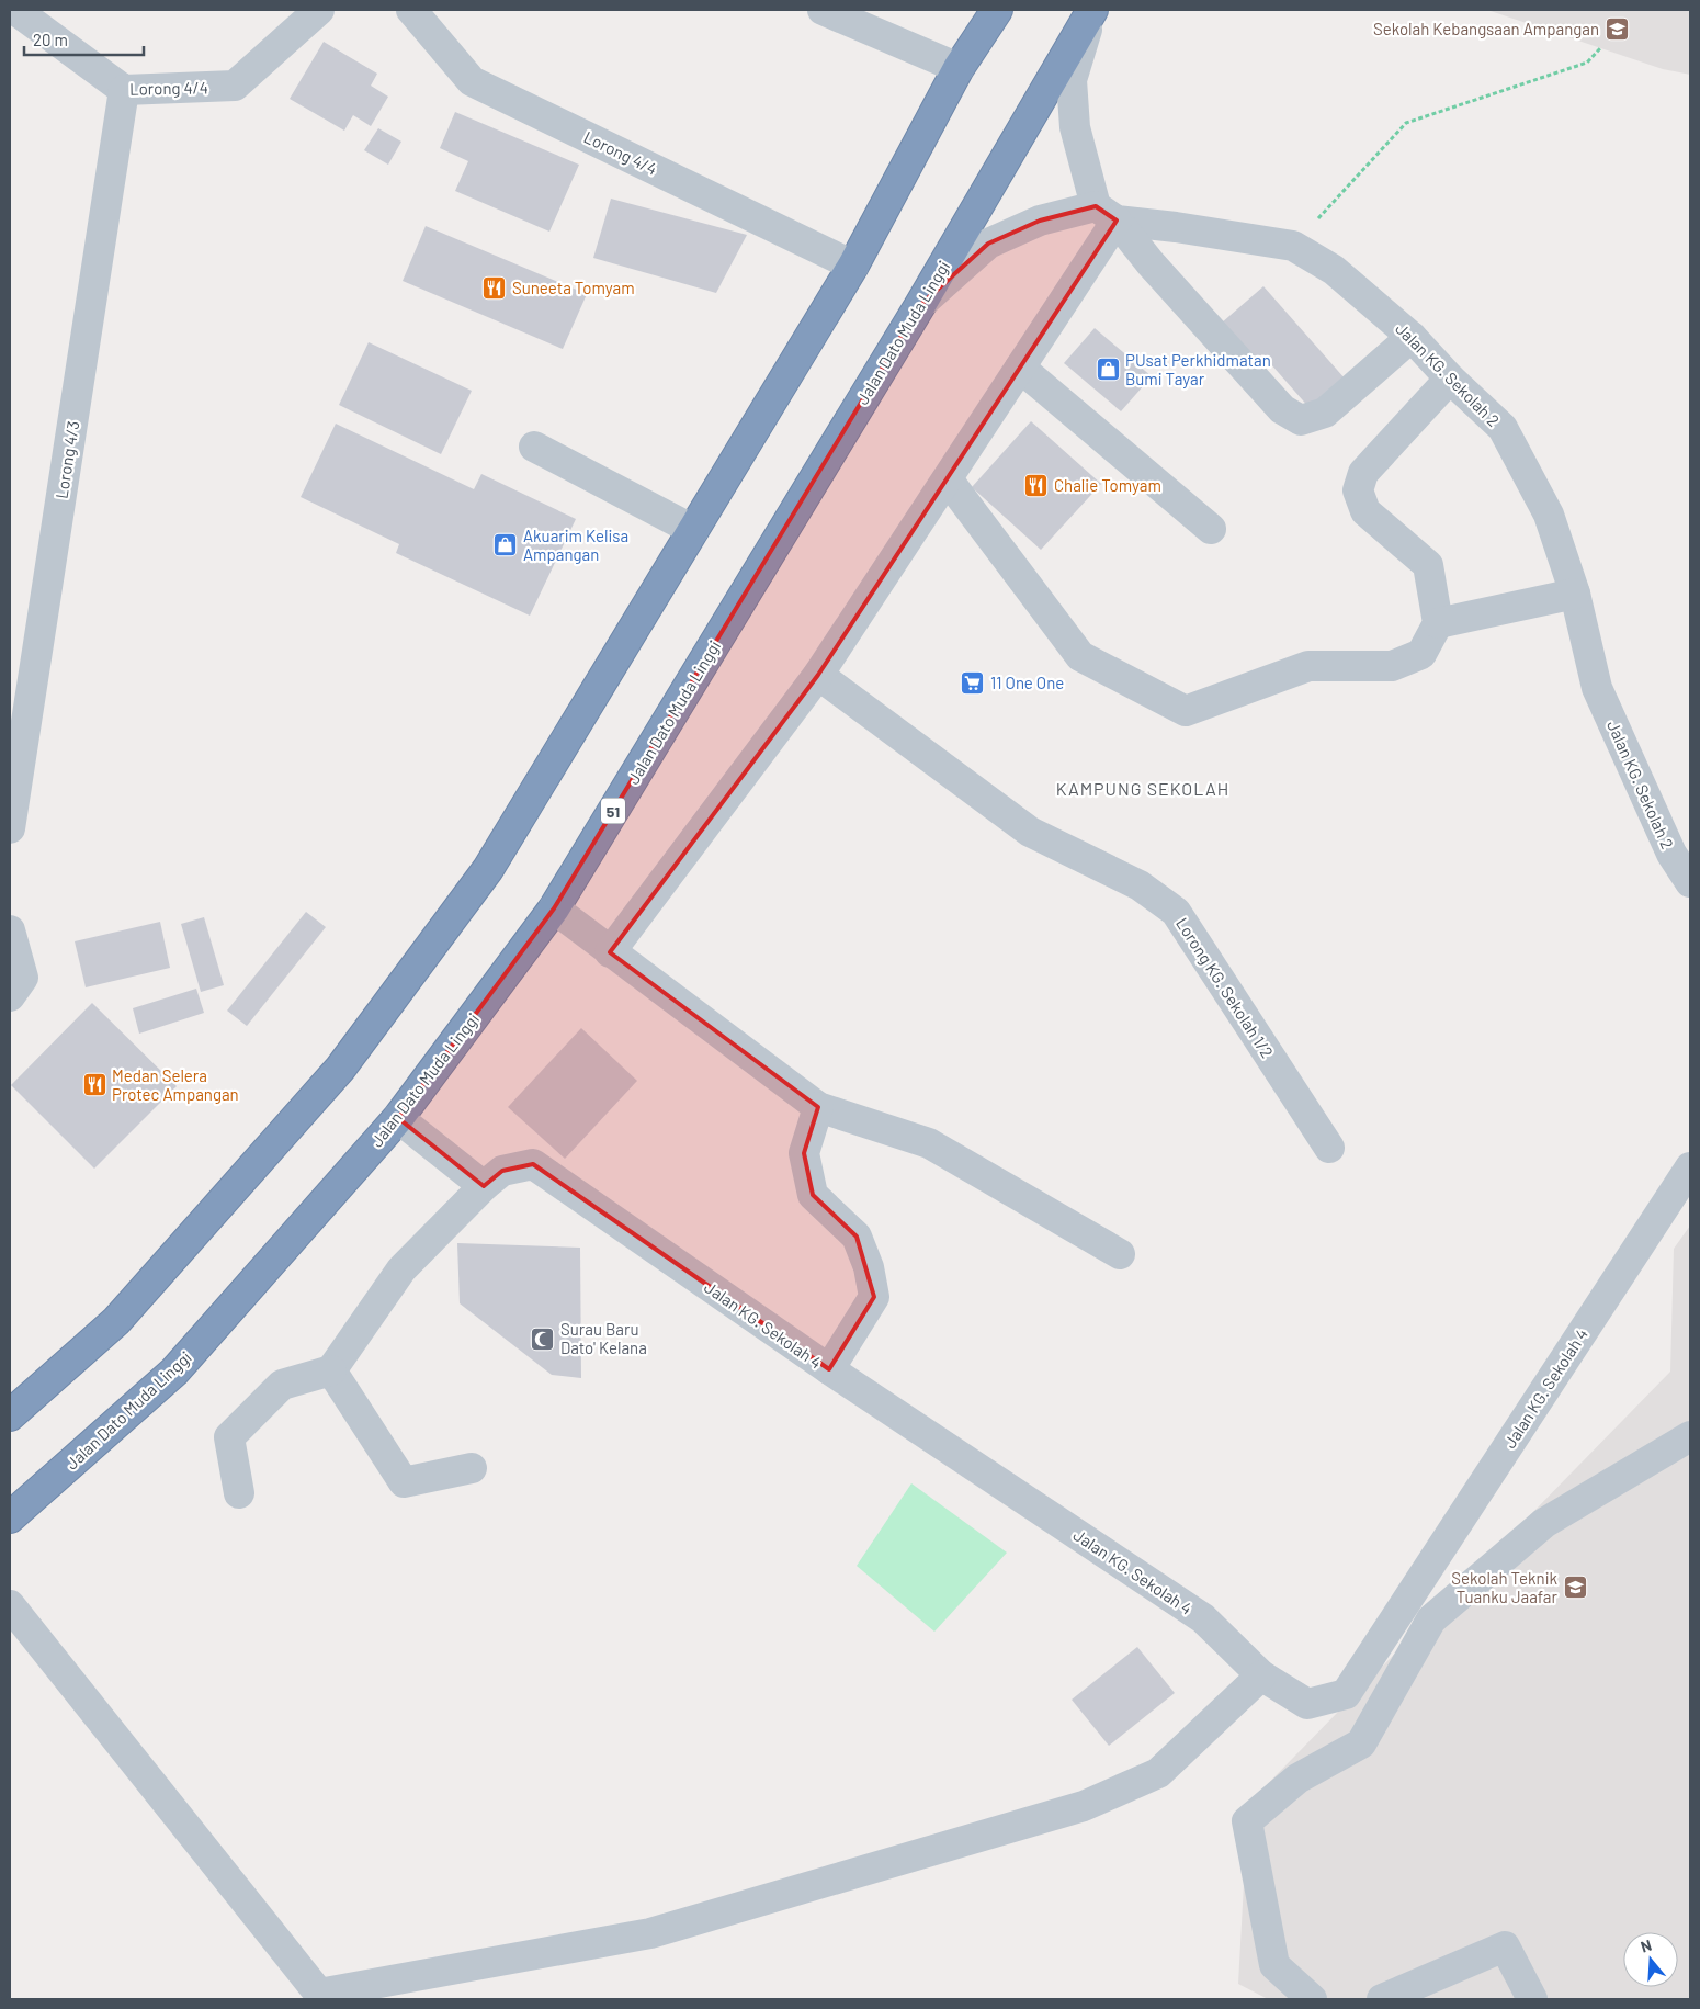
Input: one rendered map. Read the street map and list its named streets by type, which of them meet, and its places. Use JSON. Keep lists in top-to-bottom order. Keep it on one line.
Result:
{"streets":{"highway":["Jalan Dato Muda Linggi","51"],"street":["Lorong 4/4","Jalan KG. Sekolah 2","Lorong 4/3","Lorong KG. Sekolah 1/2","Jalan KG. Sekolah 4"]},"crossings":[["Lorong 4/4","Lorong 4/3"],["Jalan Dato Muda Linggi","Jalan KG. Sekolah 2"]],"districts":["KAMPUNG SEKOLAH"],"places":{"school or university":["Sekolah Kebangsaan Ampangan","Sekolah Teknik Tuanku Jaafar"],"restaurant":["Suneeta Tomyam","Chalie Tomyam","Medan Selera Protec Ampangan"],"shop":["PUsat Perkhidmatan Bumi Tayar","Akuarim Kelisa Ampangan"],"supermarket":["11 One One"],"mosque":["Surau Baru Dato' Kelana"]},"scale_bar":"20 m","north":"top"}
